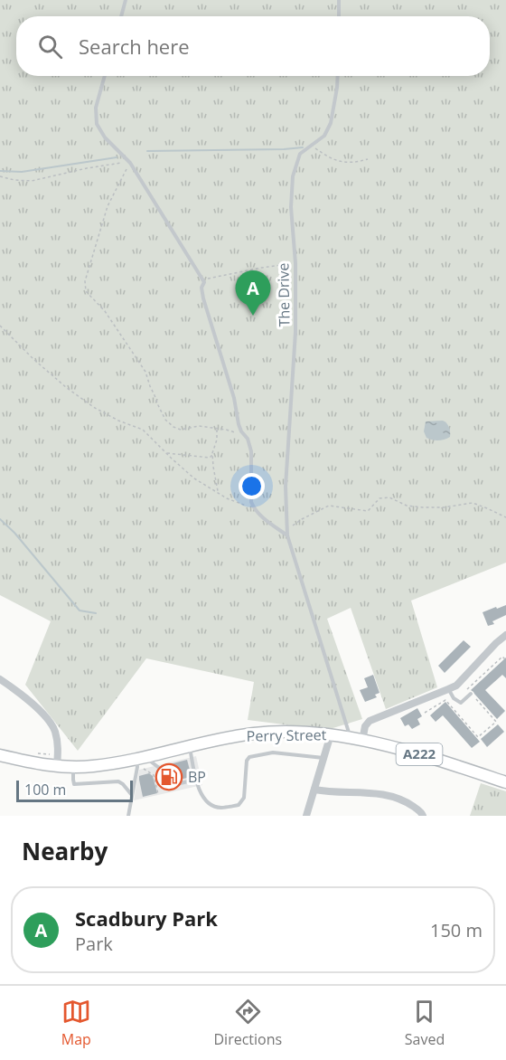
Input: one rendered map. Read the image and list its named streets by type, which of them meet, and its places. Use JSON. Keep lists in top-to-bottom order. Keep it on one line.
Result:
{"streets":{"main road":["Perry Street","A222"],"lane":["The Drive"]},"crossings":[["The Drive","Perry Street"]],"places":{"fuel station":["BP"]},"scale_bar":"100 m","page":{"search":"Search here","pins":"A","scale":"100 m","heading":"Nearby","list":[{"mark":"A","name":"Scadbury Park","note":"Park","value":"150 m"}],"nav":["Map","Directions","Saved"]}}
